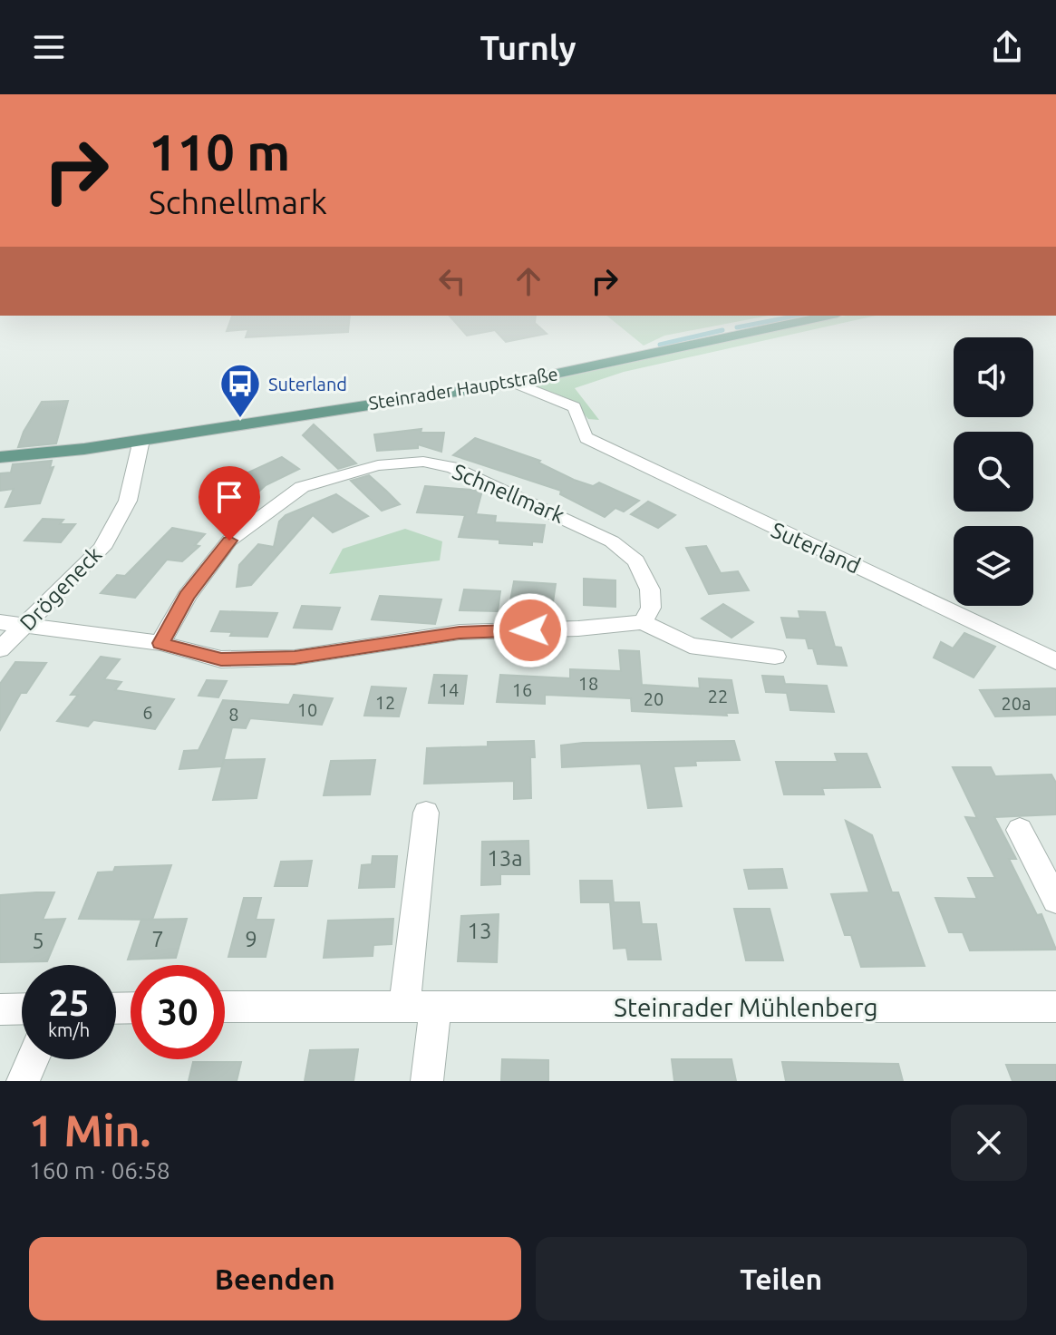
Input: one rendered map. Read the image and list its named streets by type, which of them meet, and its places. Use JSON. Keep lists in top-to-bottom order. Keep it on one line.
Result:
{"streets":{"main road":["Steinrader Hauptstraße"],"street":["Schnellmark","Suterland","Drögeneck","Steinrader Mühlenberg"]},"crossings":[["Steinrader Hauptstraße","Suterland"],["Steinrader Hauptstraße","Drögeneck"]],"places":{"bus stop":["Suterland"]},"house_numbers":["18","14","16","22","20","12","20a","10","6","8","13a","13","7","9","5"],"page":{"header":"Turnly","turn":["110 m","Schnellmark"],"speed":"25 km/h","limit":"30","heading":["1 Min.","160 m · 06:58"],"buttons":["Beenden","Teilen"]}}
